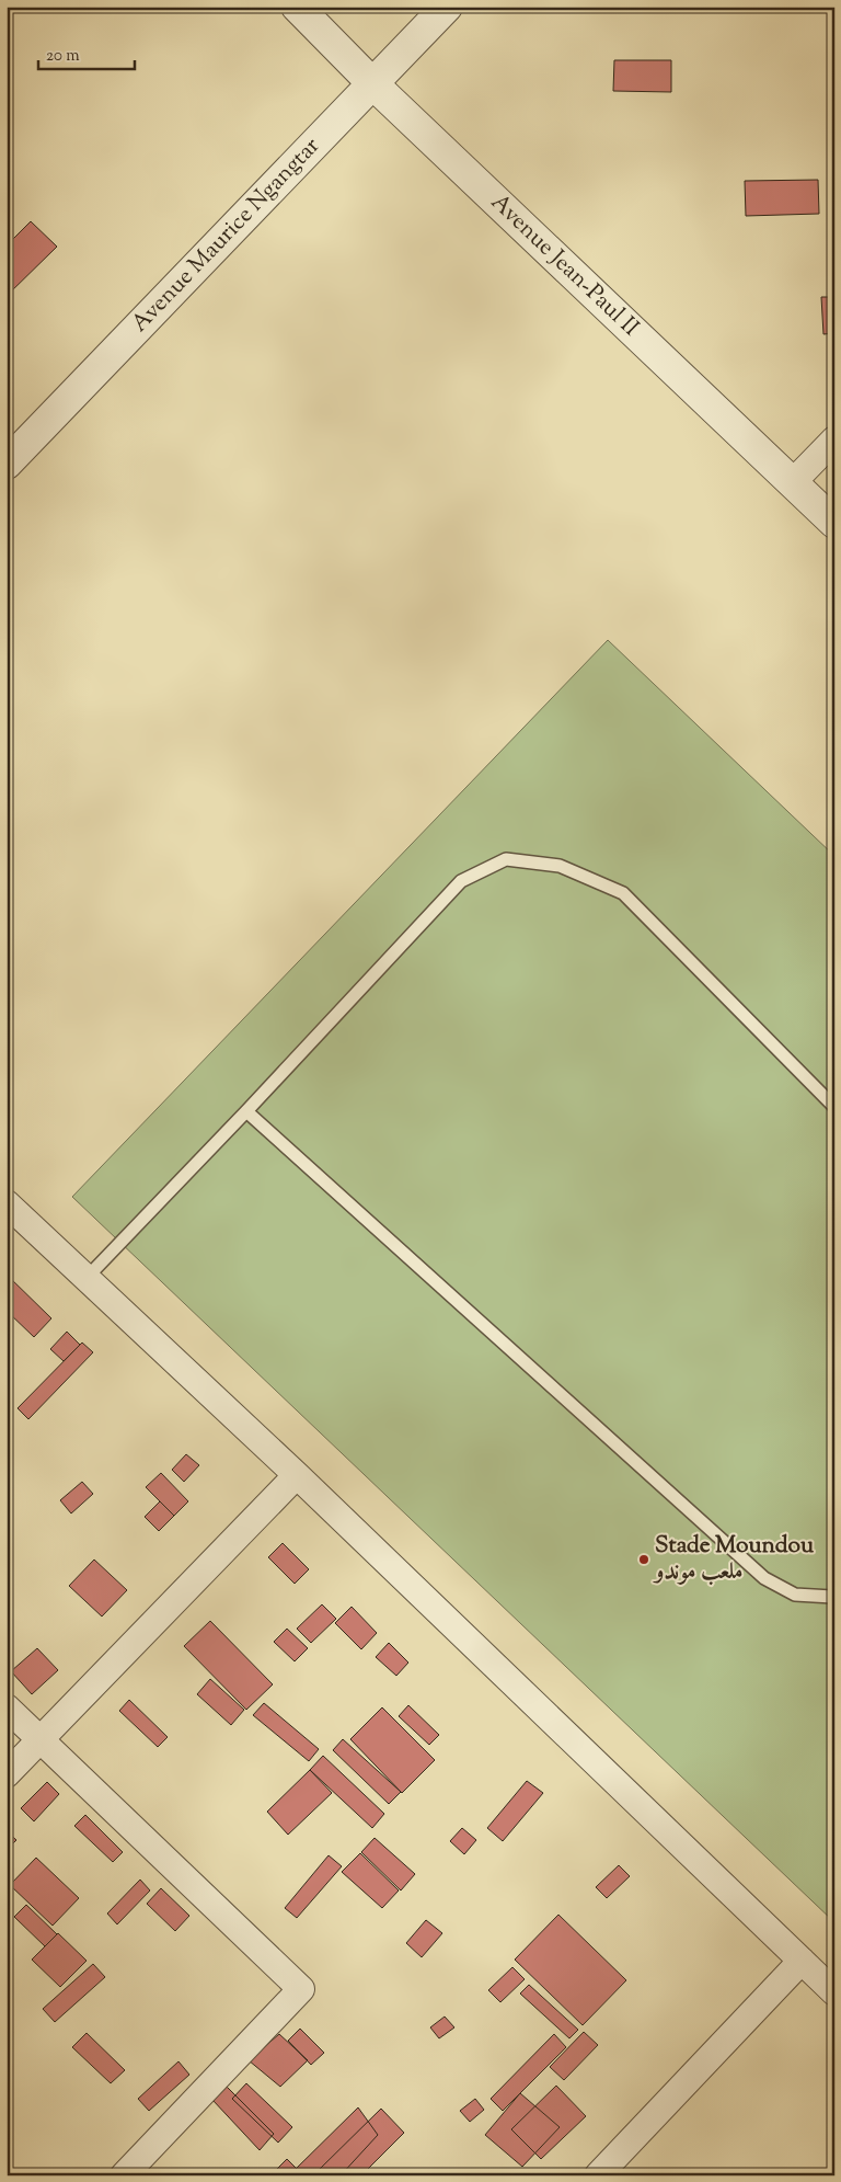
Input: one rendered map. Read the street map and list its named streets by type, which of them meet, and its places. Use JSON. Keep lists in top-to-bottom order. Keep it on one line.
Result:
{"streets":{"street":["Avenue Maurice Ngangtar","Avenue Jean-Paul II"]},"crossings":[["Avenue Maurice Ngangtar","Avenue Jean-Paul II"]],"places":["Stade Moundou ملعب موندو"],"scale_bar":"20 m"}
